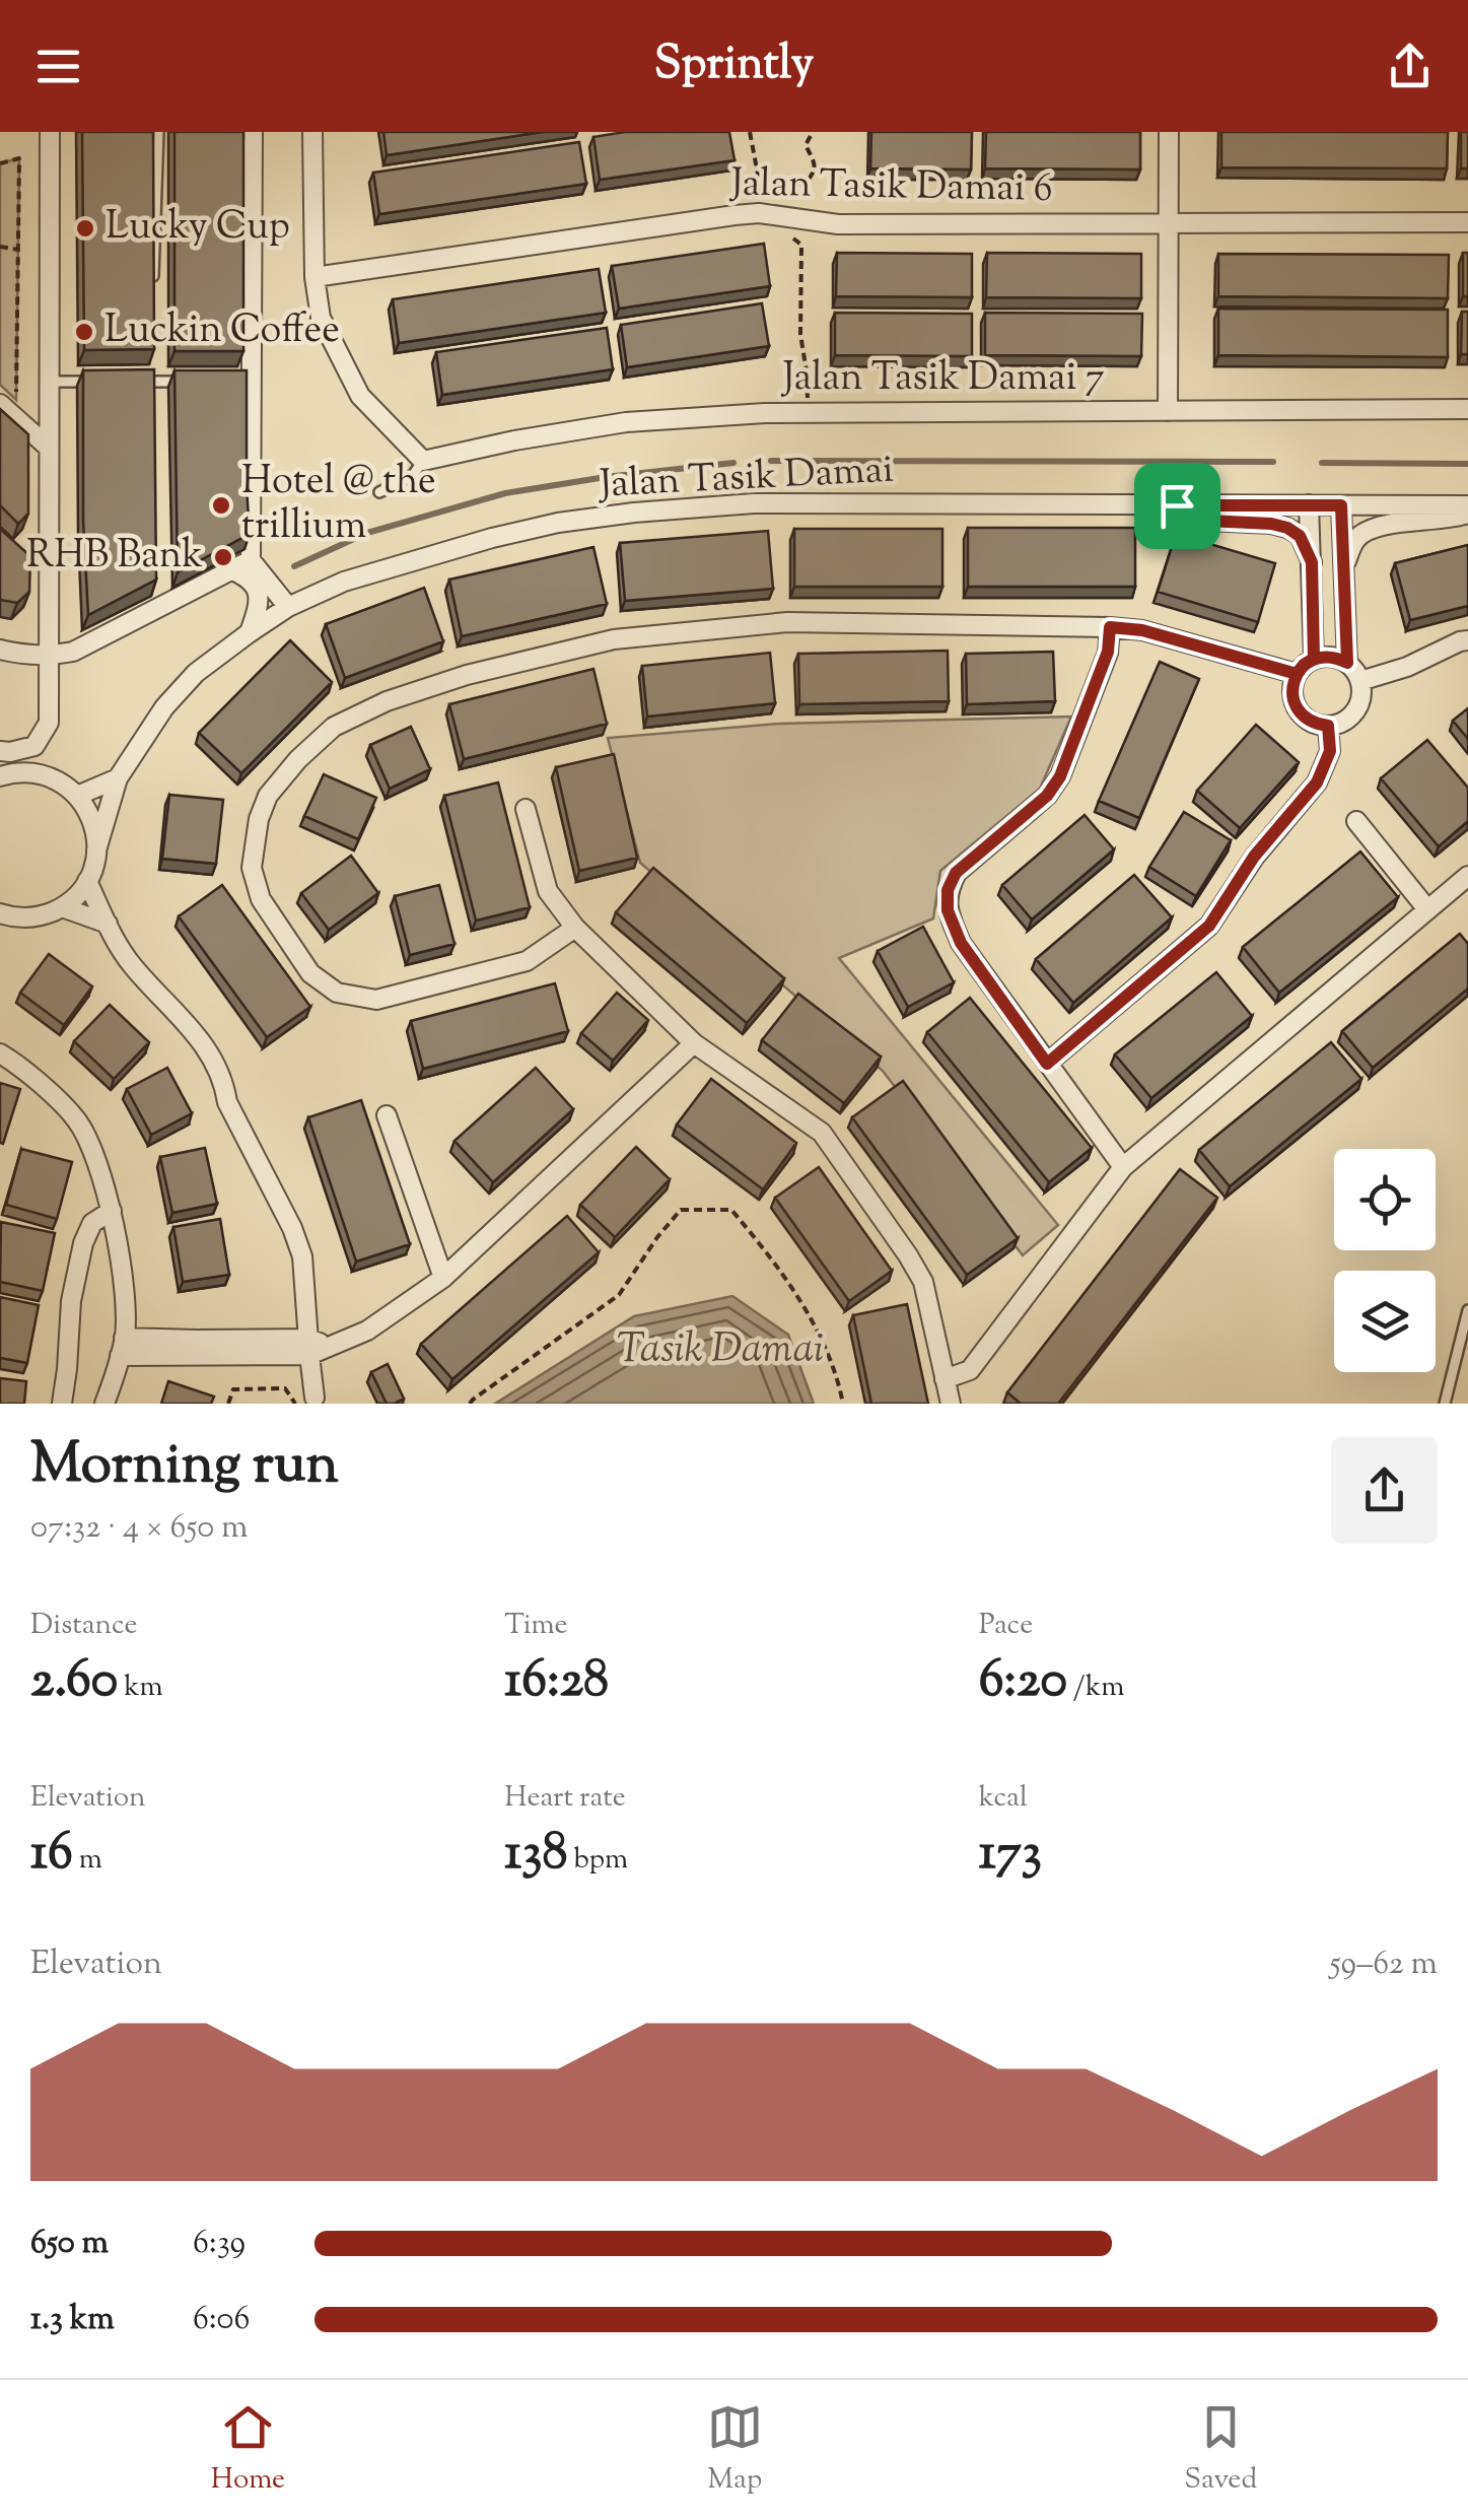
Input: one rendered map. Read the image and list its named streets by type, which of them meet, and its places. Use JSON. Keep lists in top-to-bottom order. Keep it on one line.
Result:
{"streets":{"street":["Jalan Tasik Damai 6","Jalan Tasik Damai 7","Jalan Tasik Damai"]},"water":["Tasik Damai"],"places":["Lucky Cup","Luckin Coffee","Hotel @ the trillium","RHB Bank"],"page":{"header":"Sprintly","heading":["Morning run","07:32 · 4 × 650 m"],"stats":[["Distance","2.60 km"],["Time","16:28"],["Pace","6:20 /km"],["Elevation","16 m"],["Heart rate","138 bpm"],["kcal","173"]],"chart":["Elevation","59–62 m"],"list":[{"name":"650 m","note":"6:39"},{"name":"1.3 km","note":"6:06"}],"tabs":["Home","Map","Saved"]}}
